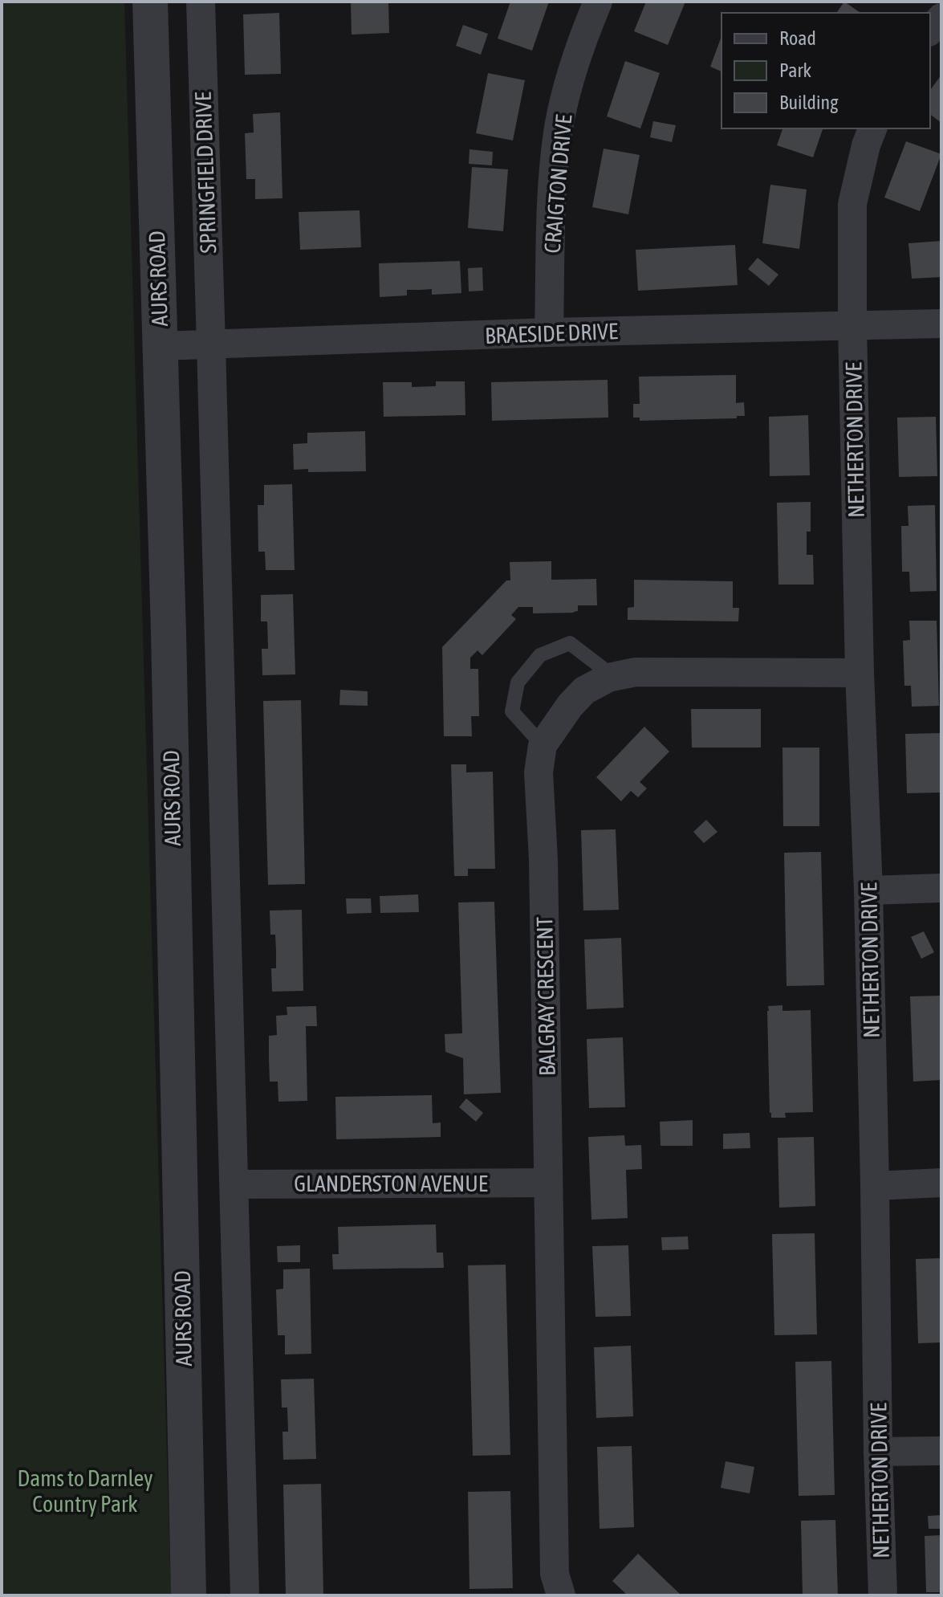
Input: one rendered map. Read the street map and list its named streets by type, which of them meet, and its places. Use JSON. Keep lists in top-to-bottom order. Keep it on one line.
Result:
{"streets":{"street":["SPRINGFIELD DRIVE","CRAIGTON DRIVE","AURS ROAD","BRAESIDE DRIVE","NETHERTON DRIVE","BALGRAY CRESCENT","GLANDERSTON AVENUE"]},"crossings":[["SPRINGFIELD DRIVE","BRAESIDE DRIVE"],["CRAIGTON DRIVE","BRAESIDE DRIVE"],["AURS ROAD","BRAESIDE DRIVE"],["BRAESIDE DRIVE","NETHERTON DRIVE"],["NETHERTON DRIVE","BALGRAY CRESCENT"],["BALGRAY CRESCENT","GLANDERSTON AVENUE"]],"parks":["Dams to Darnley Country Park"],"legend":["Road","Park","Building"]}
